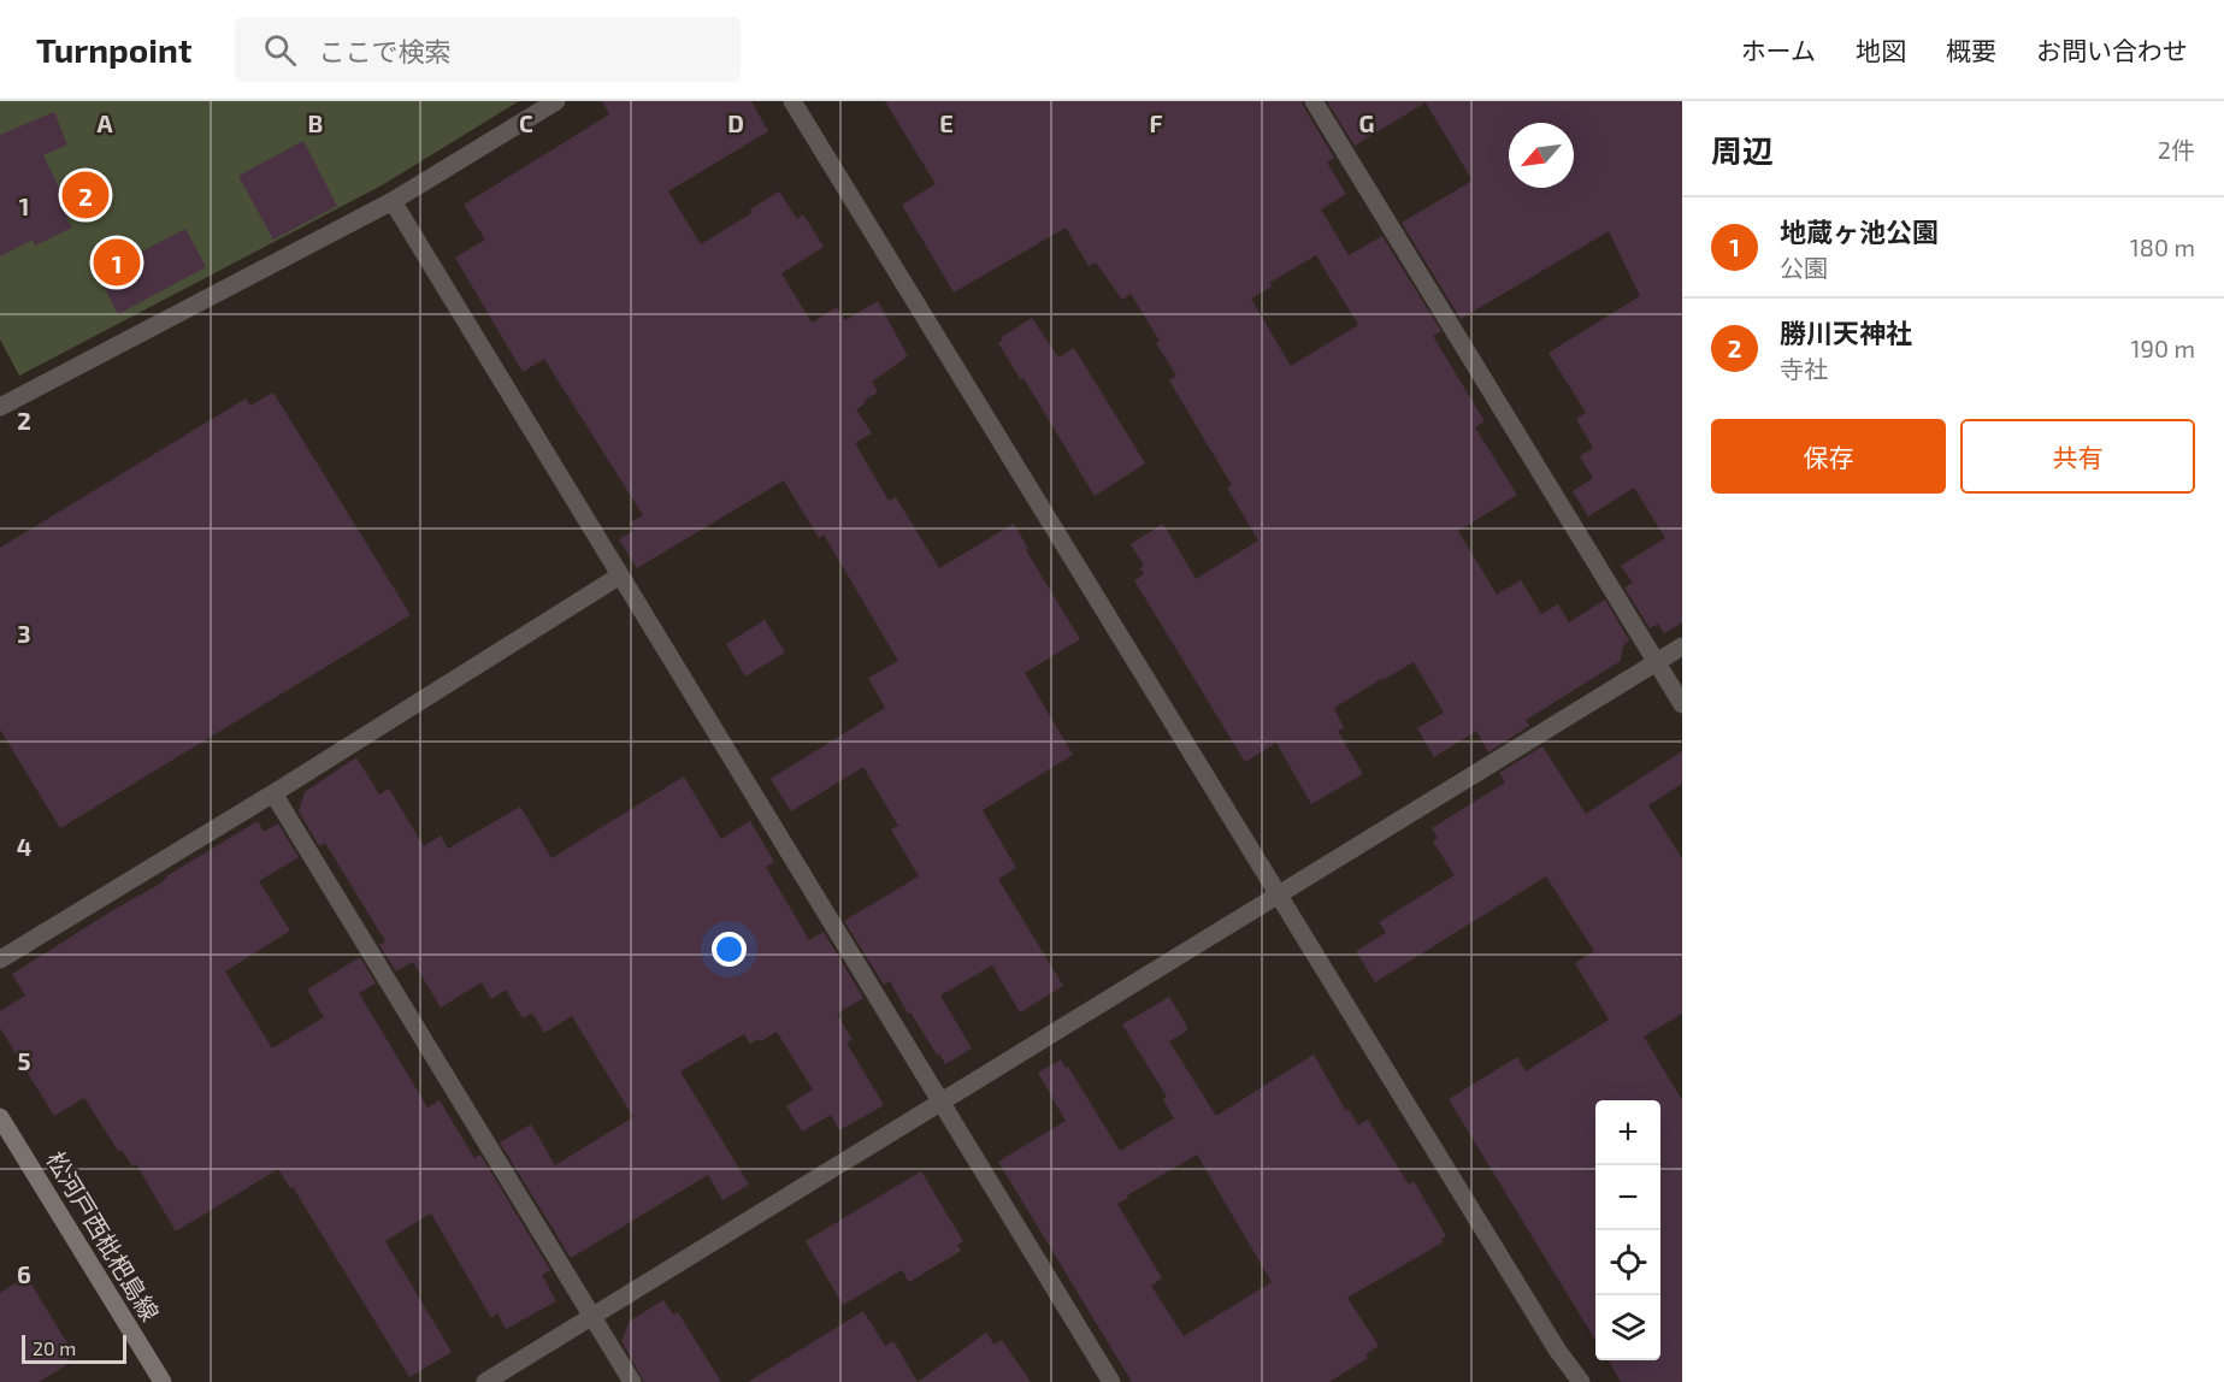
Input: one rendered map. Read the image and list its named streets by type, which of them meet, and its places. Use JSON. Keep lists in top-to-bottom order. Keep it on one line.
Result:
{"streets":{"main road":["松河戸西枇杷島線"]},"scale_bar":"20 m","north":"bottom left","page":{"header":"Turnpoint","search":"ここで検索","nav":["ホーム","地図","概要","お問い合わせ"],"heading":["周辺","2件"],"pins":["2","1"],"list":[{"mark":"1","name":"地蔵ヶ池公園","note":"公園","value":"180 m"},{"mark":"2","name":"勝川天神社","note":"寺社","value":"190 m"}],"buttons":["保存","共有"],"map_buttons":["+","−"],"scale":"20 m"},"grid":{"columns":["A","B","C","D","E","F","G"],"rows":["1","2","3","4","5","6"]}}
